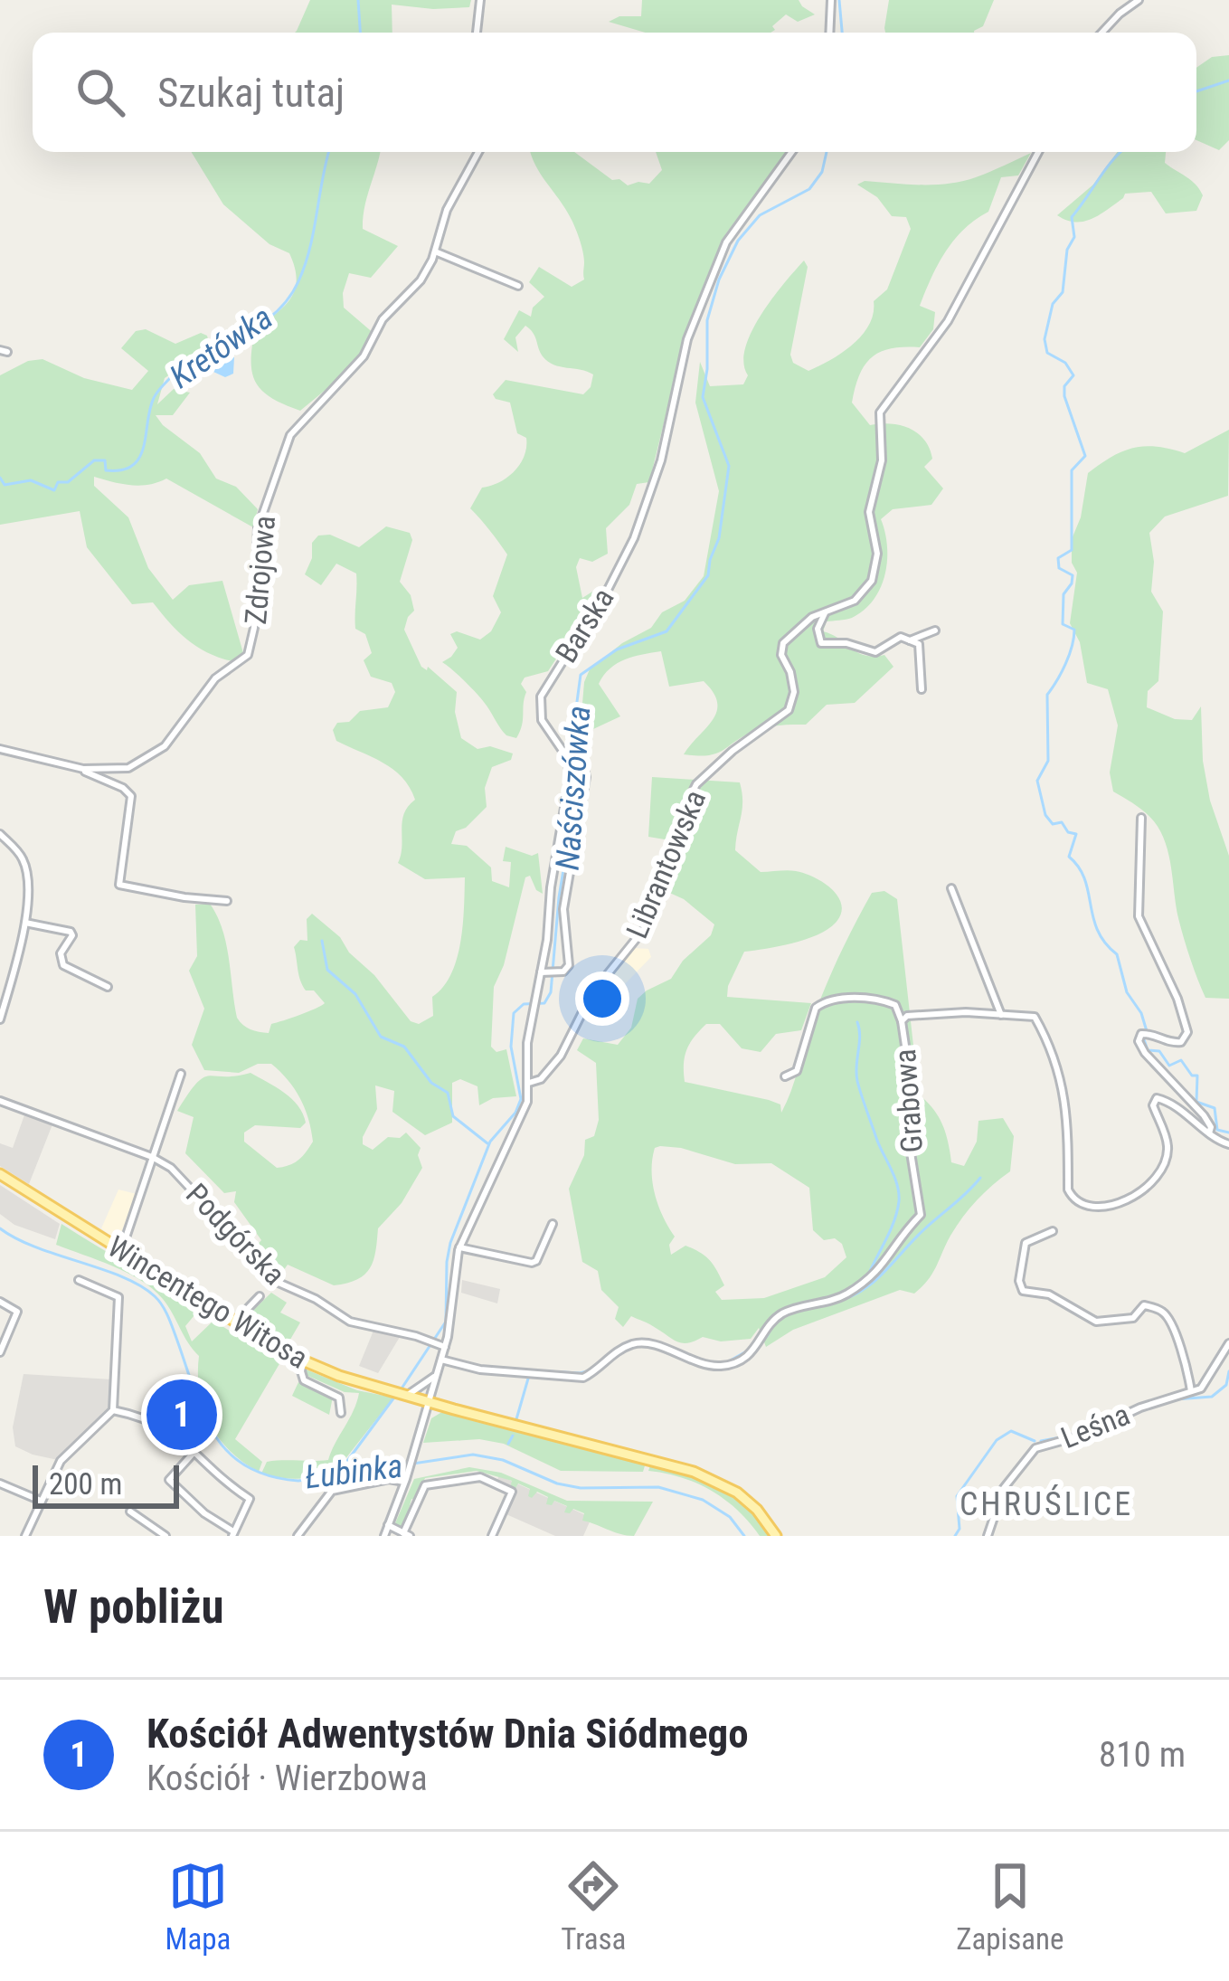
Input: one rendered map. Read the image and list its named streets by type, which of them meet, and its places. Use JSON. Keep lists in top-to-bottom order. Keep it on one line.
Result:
{"streets":{"main road":["Wincentego Witosa"],"street":["Zdrojowa","Barska","Librantowska","Grabowa","Podgórska","Leśna"]},"crossings":[["Barska","Librantowska"],["Barska","Grabowa"],["Barska","Podgórska"],["Barska","Wincentego Witosa"],["Podgórska","Wincentego Witosa"]],"districts":["CHRUŚLICE"],"water":["Kretówka","Naściszówka","Łubinka"],"scale_bar":"200 m","page":{"search":"Szukaj tutaj","pins":"1","scale":"200 m","heading":"W pobliżu","list":[{"mark":"1","name":"Kościół Adwentystów Dnia Siódmego","note":"Kościół · Wierzbowa","value":"810 m"}],"nav":["Mapa","Trasa","Zapisane"]}}
